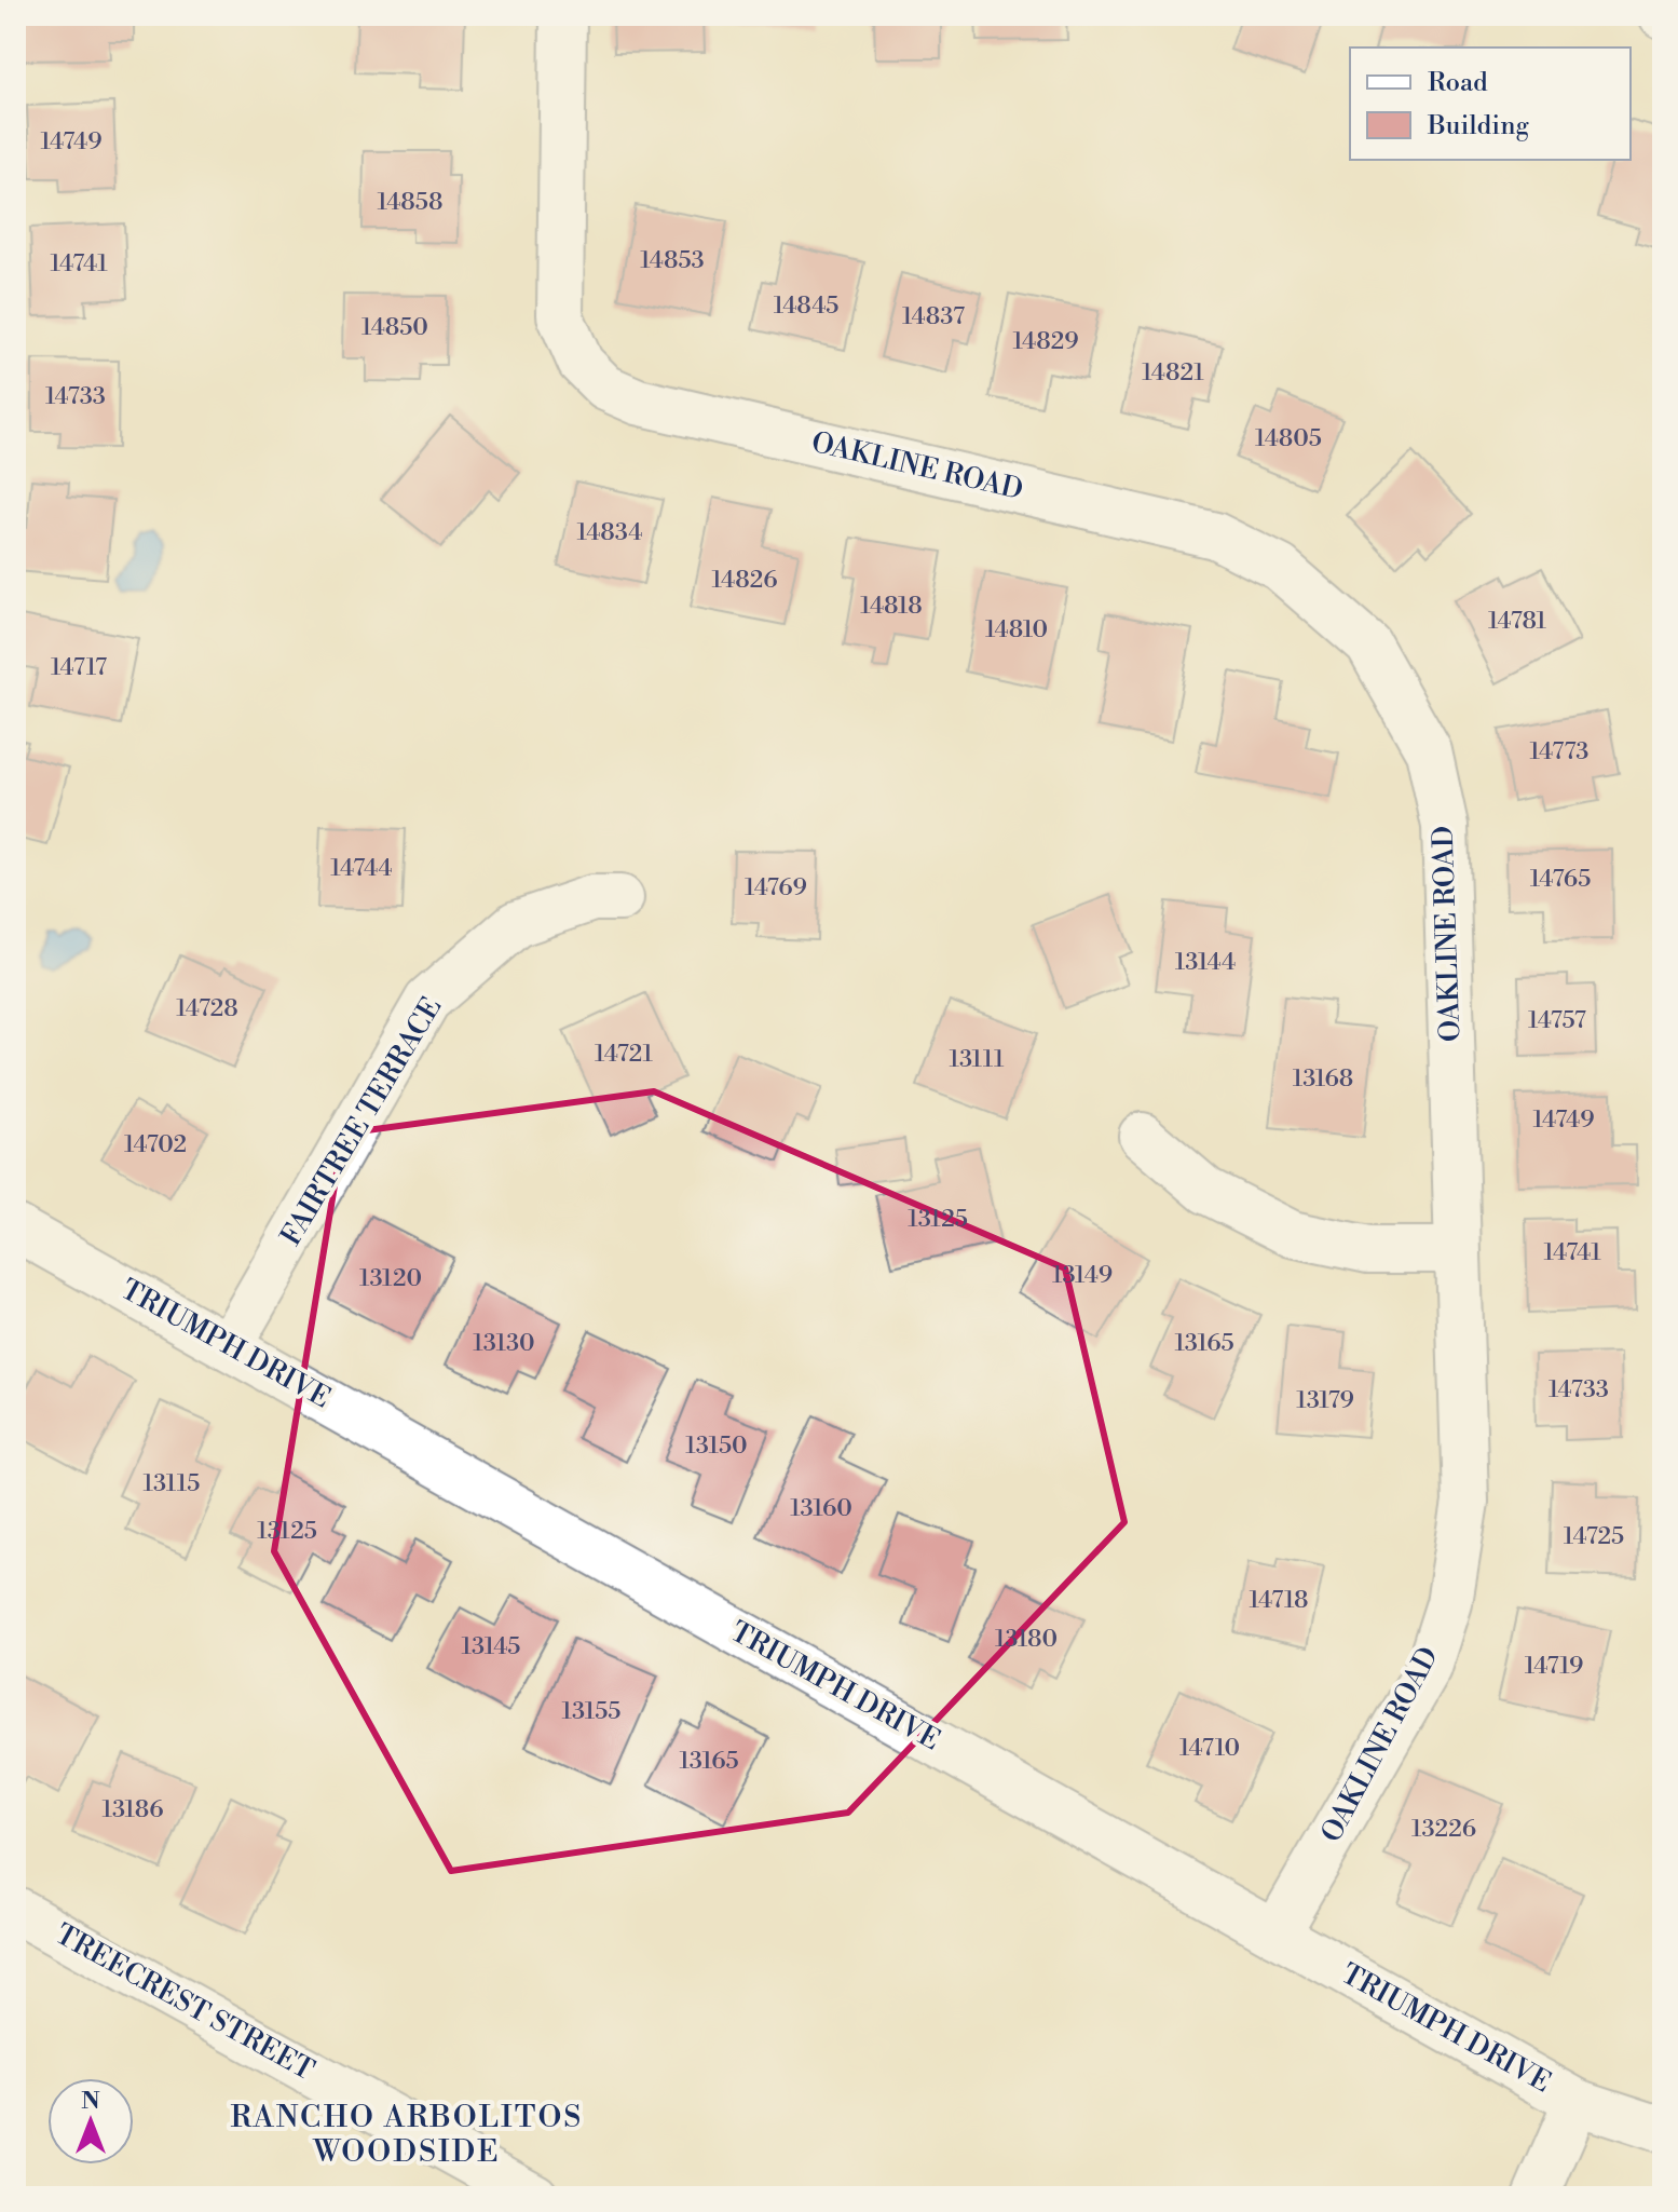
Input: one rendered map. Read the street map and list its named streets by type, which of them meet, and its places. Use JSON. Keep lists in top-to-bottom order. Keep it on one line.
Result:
{"streets":{"street":["OAKLINE ROAD","FAIRTREE TERRACE","TRIUMPH DRIVE","TREECREST STREET"]},"crossings":[["OAKLINE ROAD","TRIUMPH DRIVE"],["FAIRTREE TERRACE","TRIUMPH DRIVE"]],"districts":["RANCHO ARBOLITOS WOODSIDE"],"house_numbers":["14749","14858","14853","14741","14845","14837","14850","14829","14821","14733","14805","14834","14826","14818","14781","14810","14717","14773","14744","14765","14769","13144","14728","14757","14721","13111","13168","14749","14702","13125","14741","13149","13120","13130","13165","14733","13179","13150","13115","13160","13125","14725","14718","13180","13145","14719","13155","14710","13165","13186","13226"],"legend":["Road","Building"],"north":"top"}
